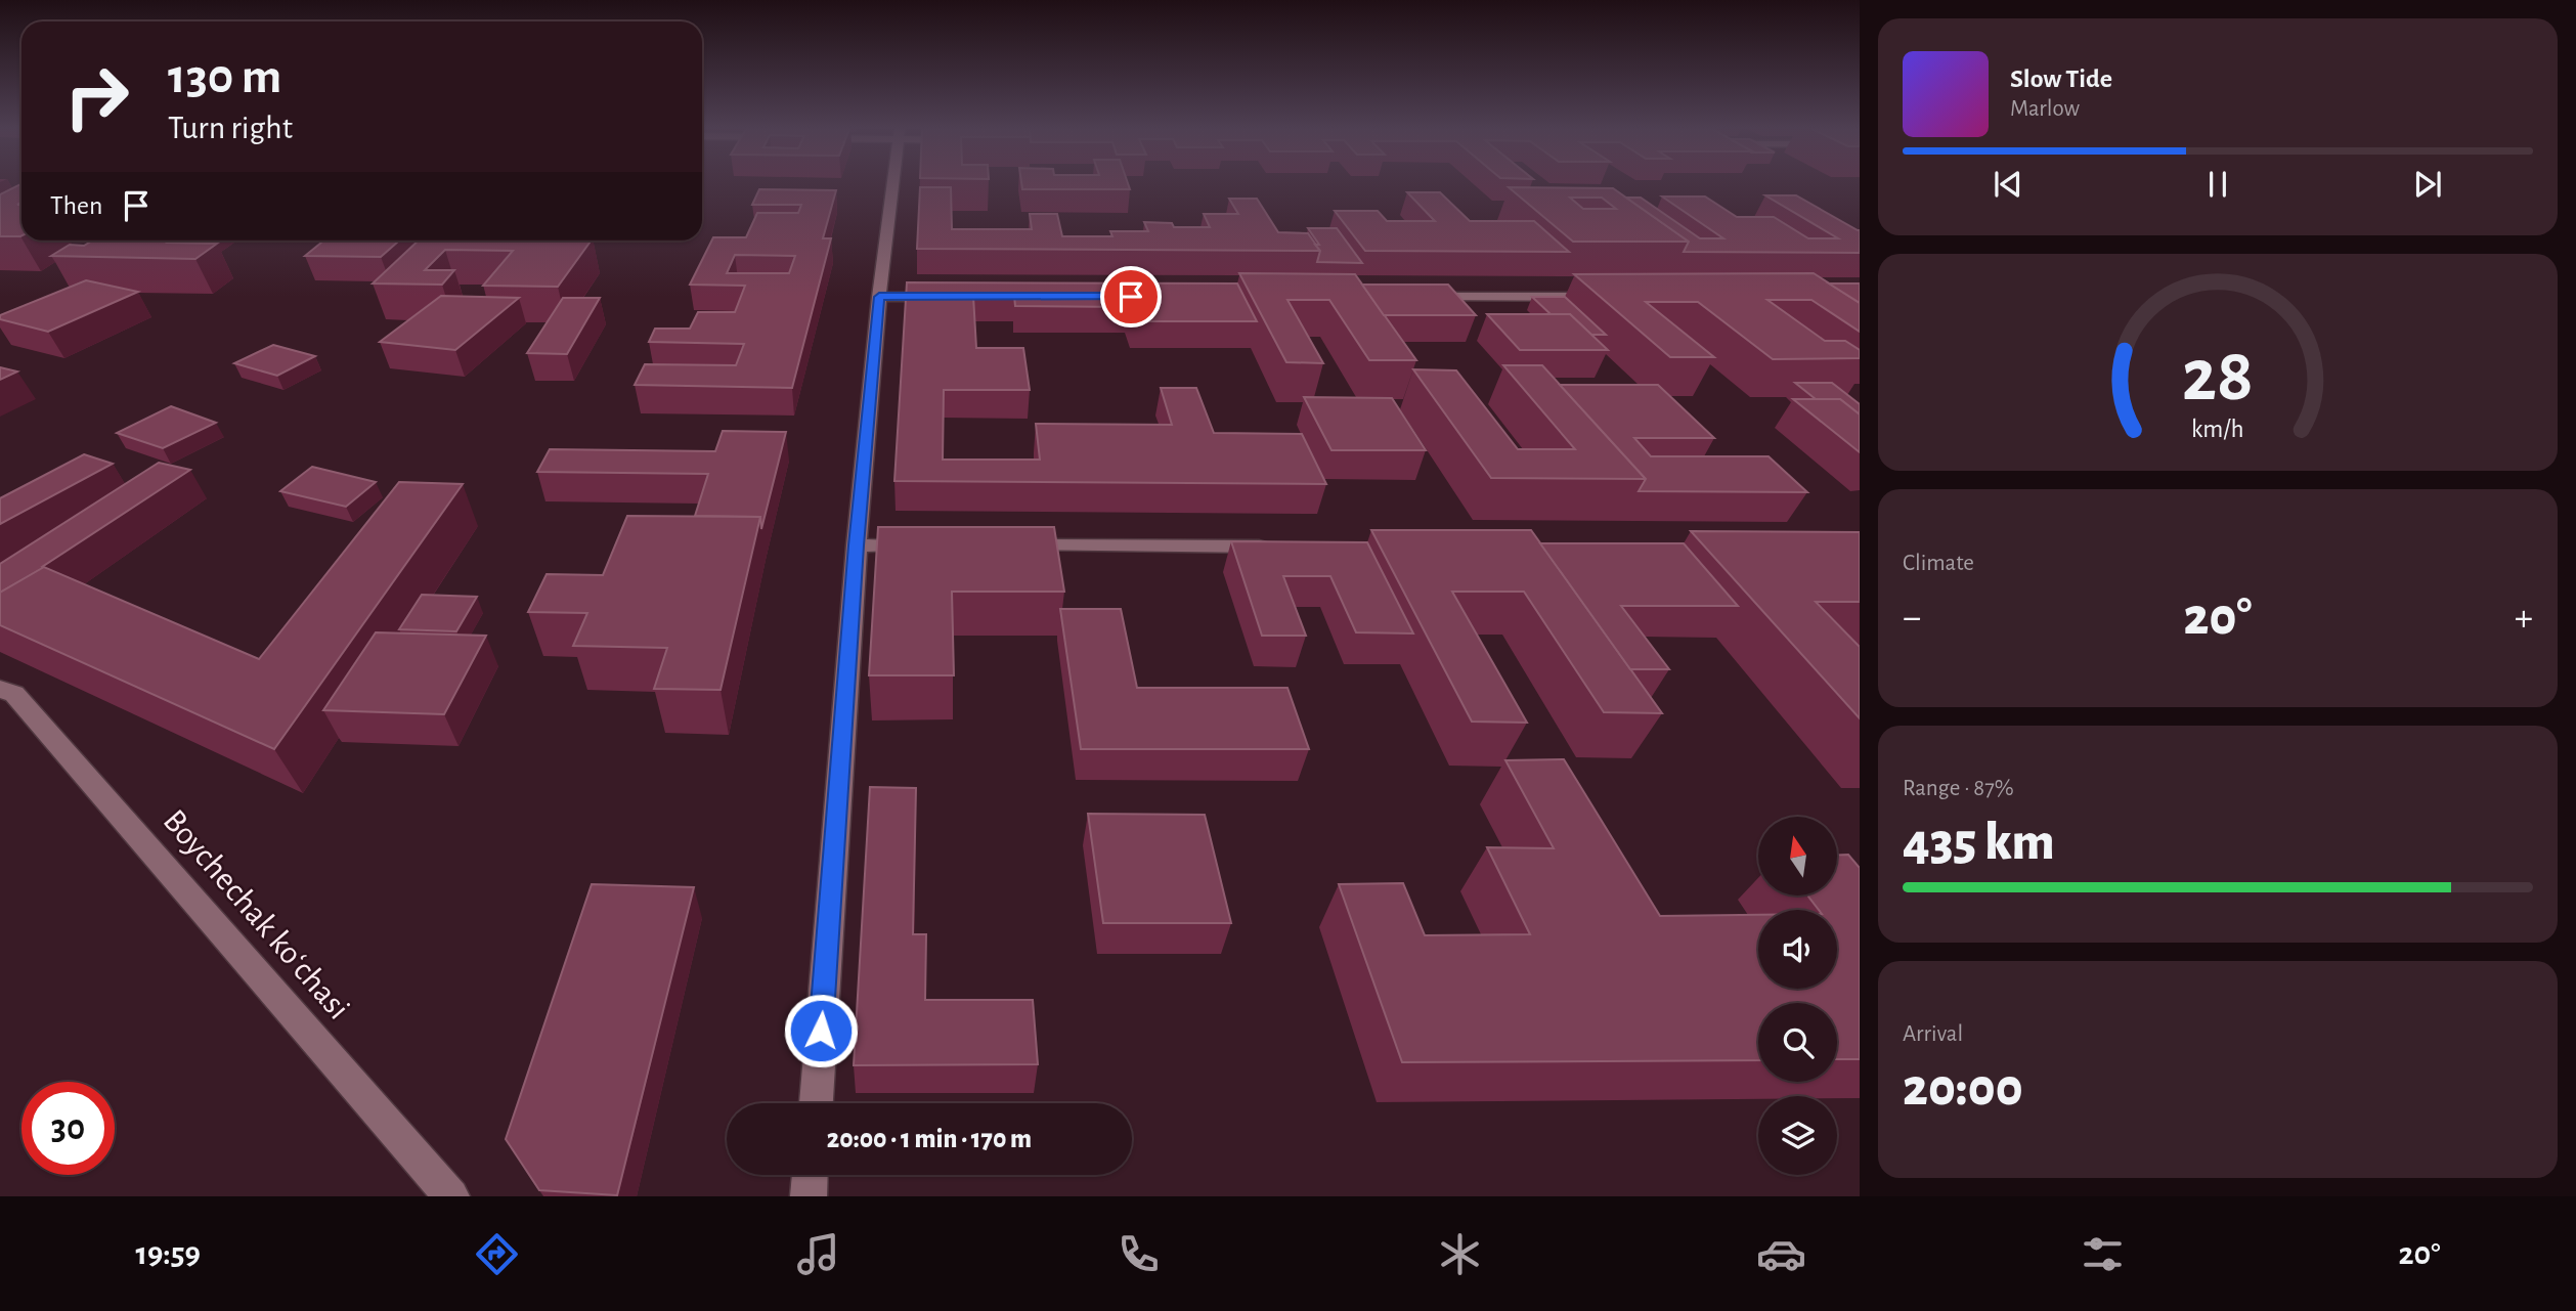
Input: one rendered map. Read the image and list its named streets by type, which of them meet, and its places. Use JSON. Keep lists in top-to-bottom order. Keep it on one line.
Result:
{"streets":{"street":["Boychechak koʻchasi"]},"north":"top","page":{"turn":["130 m","Turn right"],"song":["Slow Tide","Marlow"],"then":"Then","tile":["Climate",["Range · 87%","435 km"],["Arrival","20:00"]],"heat":["−","20°","+"],"limit":"30","trip":"20:00 · 1 min · 170 m","tabs":["19:59","20°"],"gauge":["28","km/h"]}}
